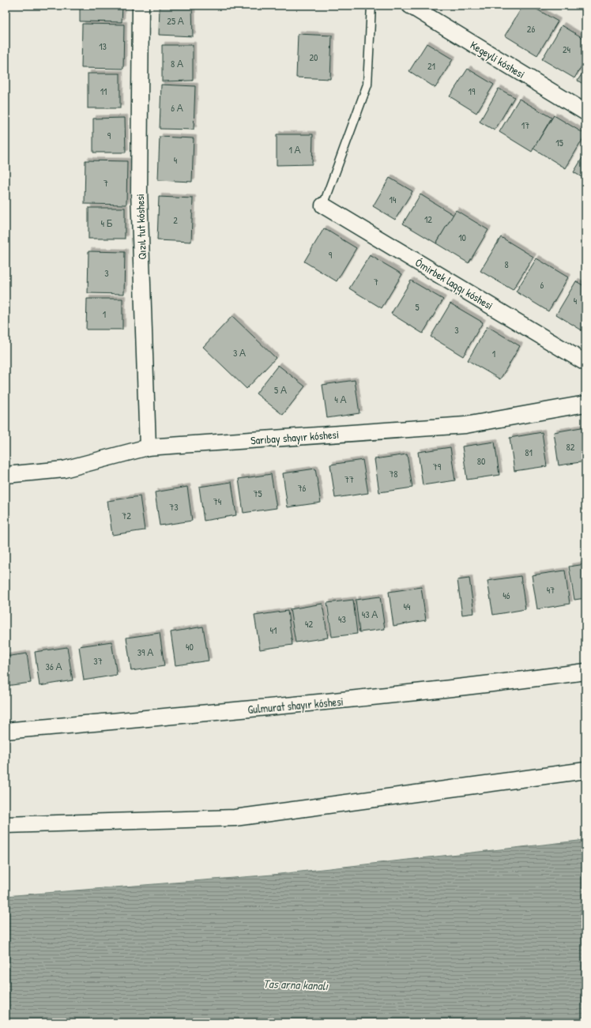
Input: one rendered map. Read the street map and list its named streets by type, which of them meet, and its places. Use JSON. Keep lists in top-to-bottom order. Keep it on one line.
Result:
{"streets":{"street":["Kegeyli kóshesi","Qızıl tut kóshesi","Ómirbek laqqı kóshesi","Sarıbay shayır kóshesi","Gulmurat shayır kóshesi"]},"crossings":[["Qızıl tut kóshesi","Sarıbay shayır kóshesi"]],"water":["Tas arna kanalı"],"house_numbers":["25 А","26","13","24","20","8 А","21","11","19","6 А","17","9","15","1 А","4","7","14","12","2","4 Б","10","9","8","3","7","6","4","5","1","3","3 А","1","5 А","4 А","82","81","80","79","78","77","76","75","74","73","72","47","46","44","43 А","43","42","41","40","39 А","37","36 А"]}
